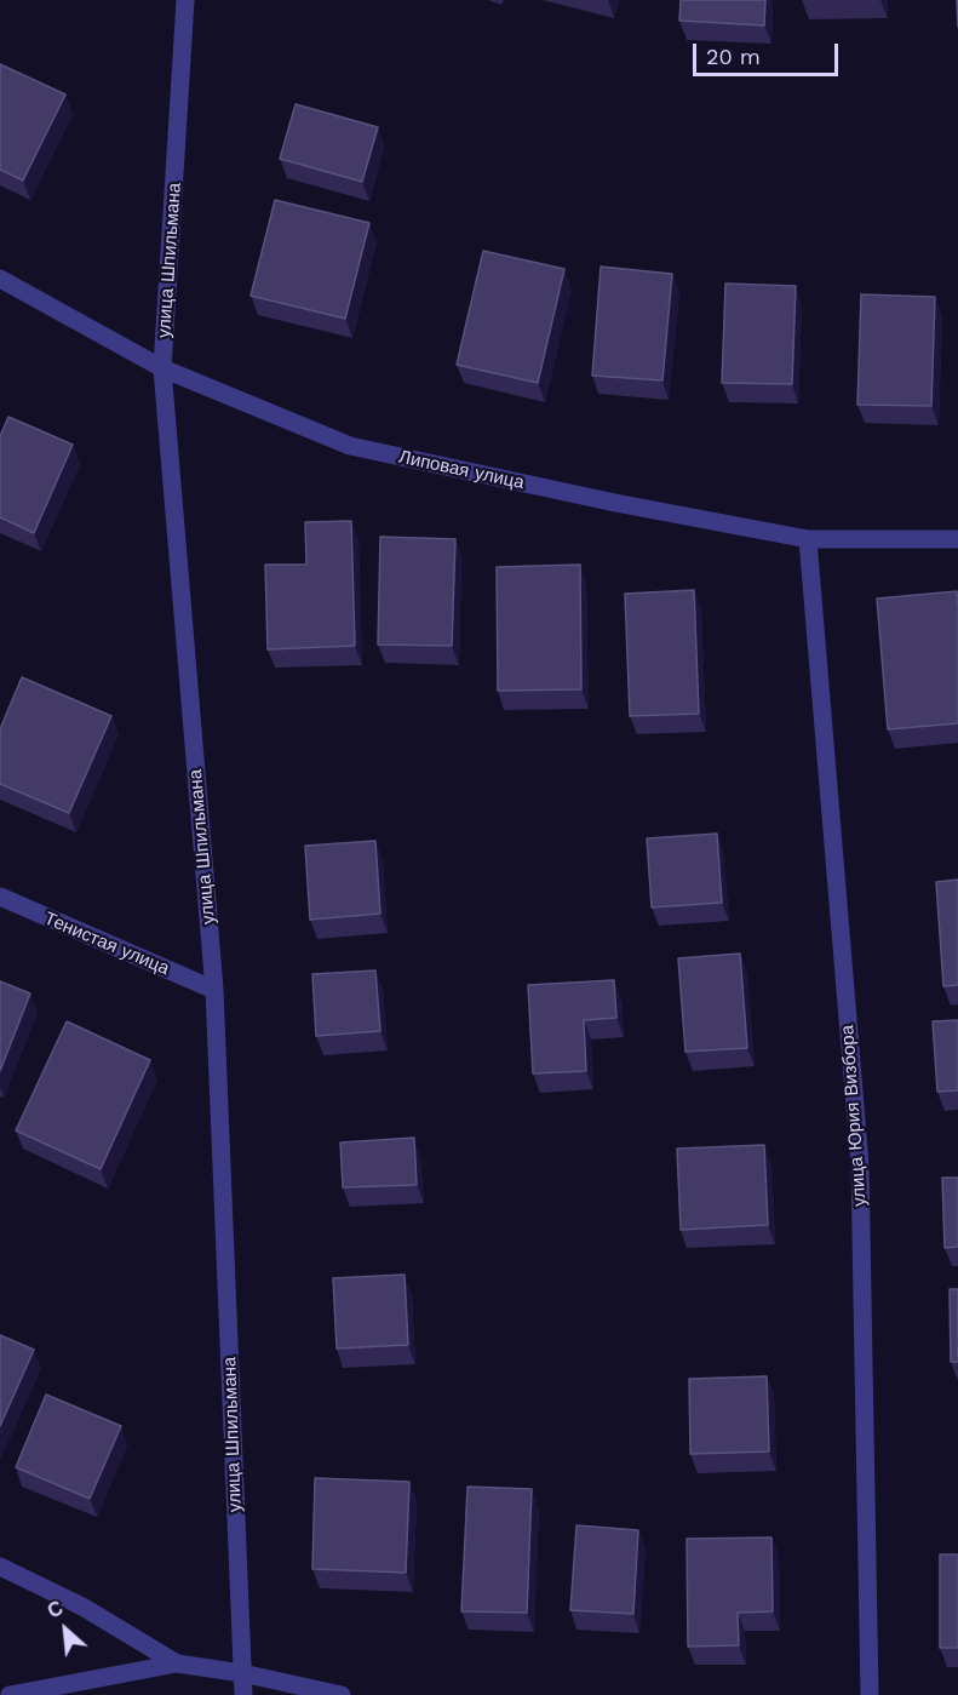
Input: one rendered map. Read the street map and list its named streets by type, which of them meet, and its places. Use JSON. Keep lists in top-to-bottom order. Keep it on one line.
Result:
{"streets":{"street":["улица Шпильмана","Липовая улица","Тенистая улица","улица Юрия Визбора"]},"crossings":[["улица Шпильмана","Липовая улица"],["улица Шпильмана","Тенистая улица"],["Липовая улица","улица Юрия Визбора"]],"scale_bar":"20 m","north":"top left"}
